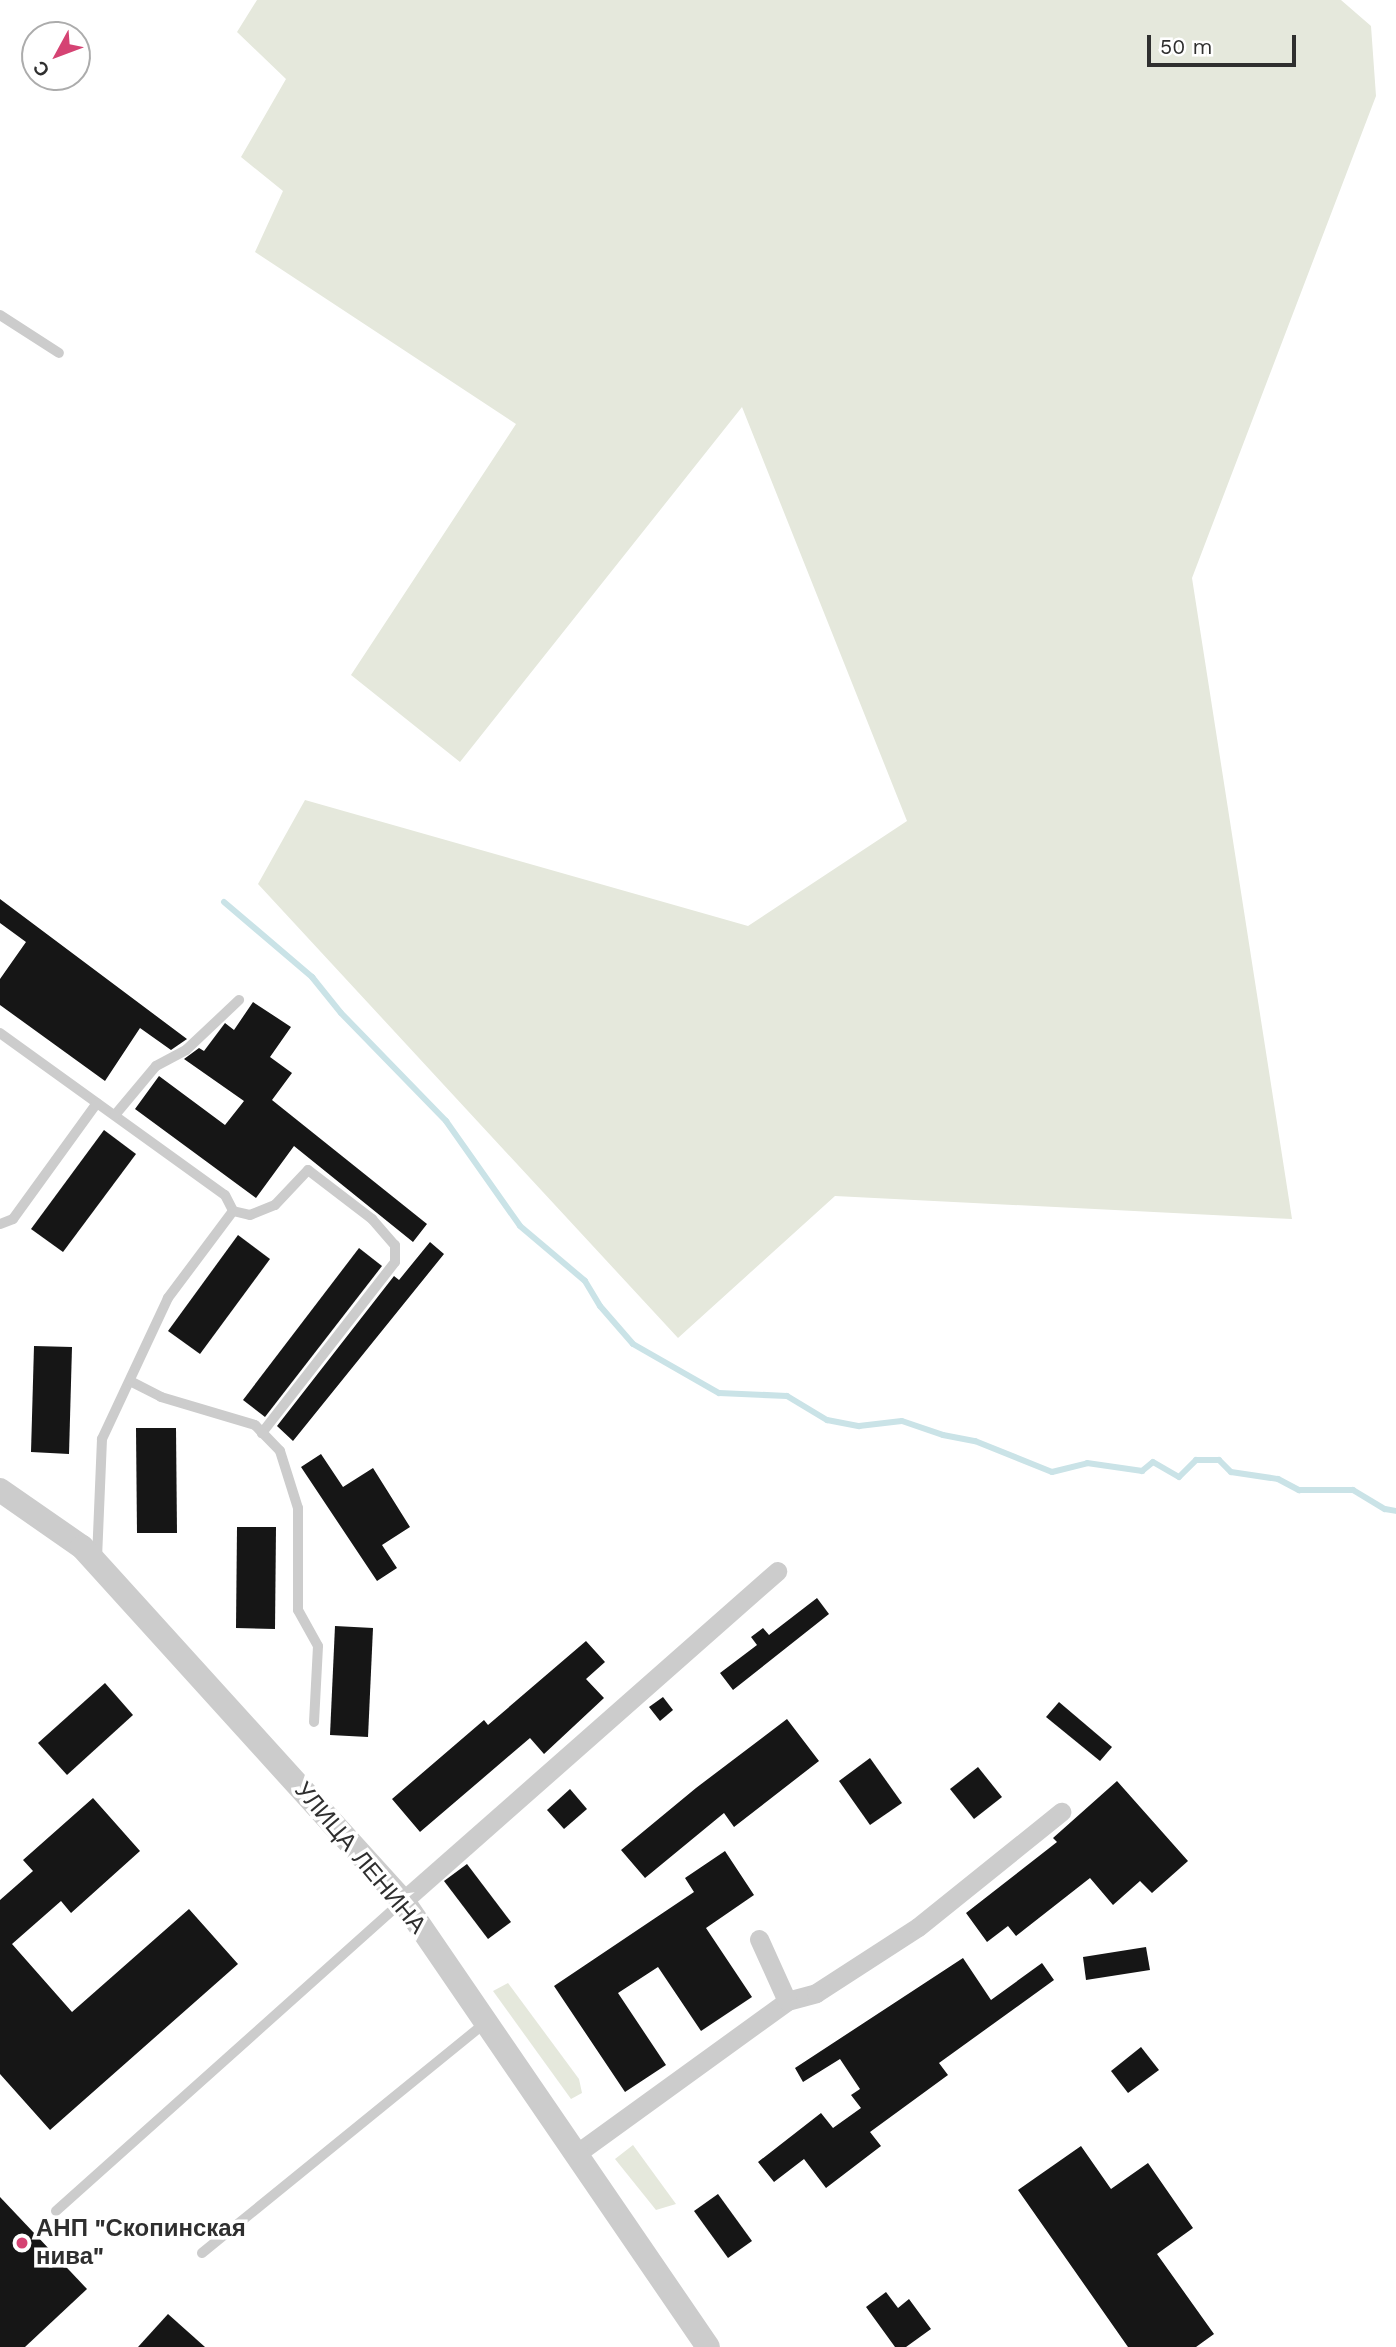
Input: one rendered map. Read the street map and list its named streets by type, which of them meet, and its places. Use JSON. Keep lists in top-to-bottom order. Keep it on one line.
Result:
{"streets":{"street":["УЛИЦА ЛЕНИНА"]},"places":["АНП \"Скопинская нива\""],"scale_bar":"50 m","north":"bottom left"}
